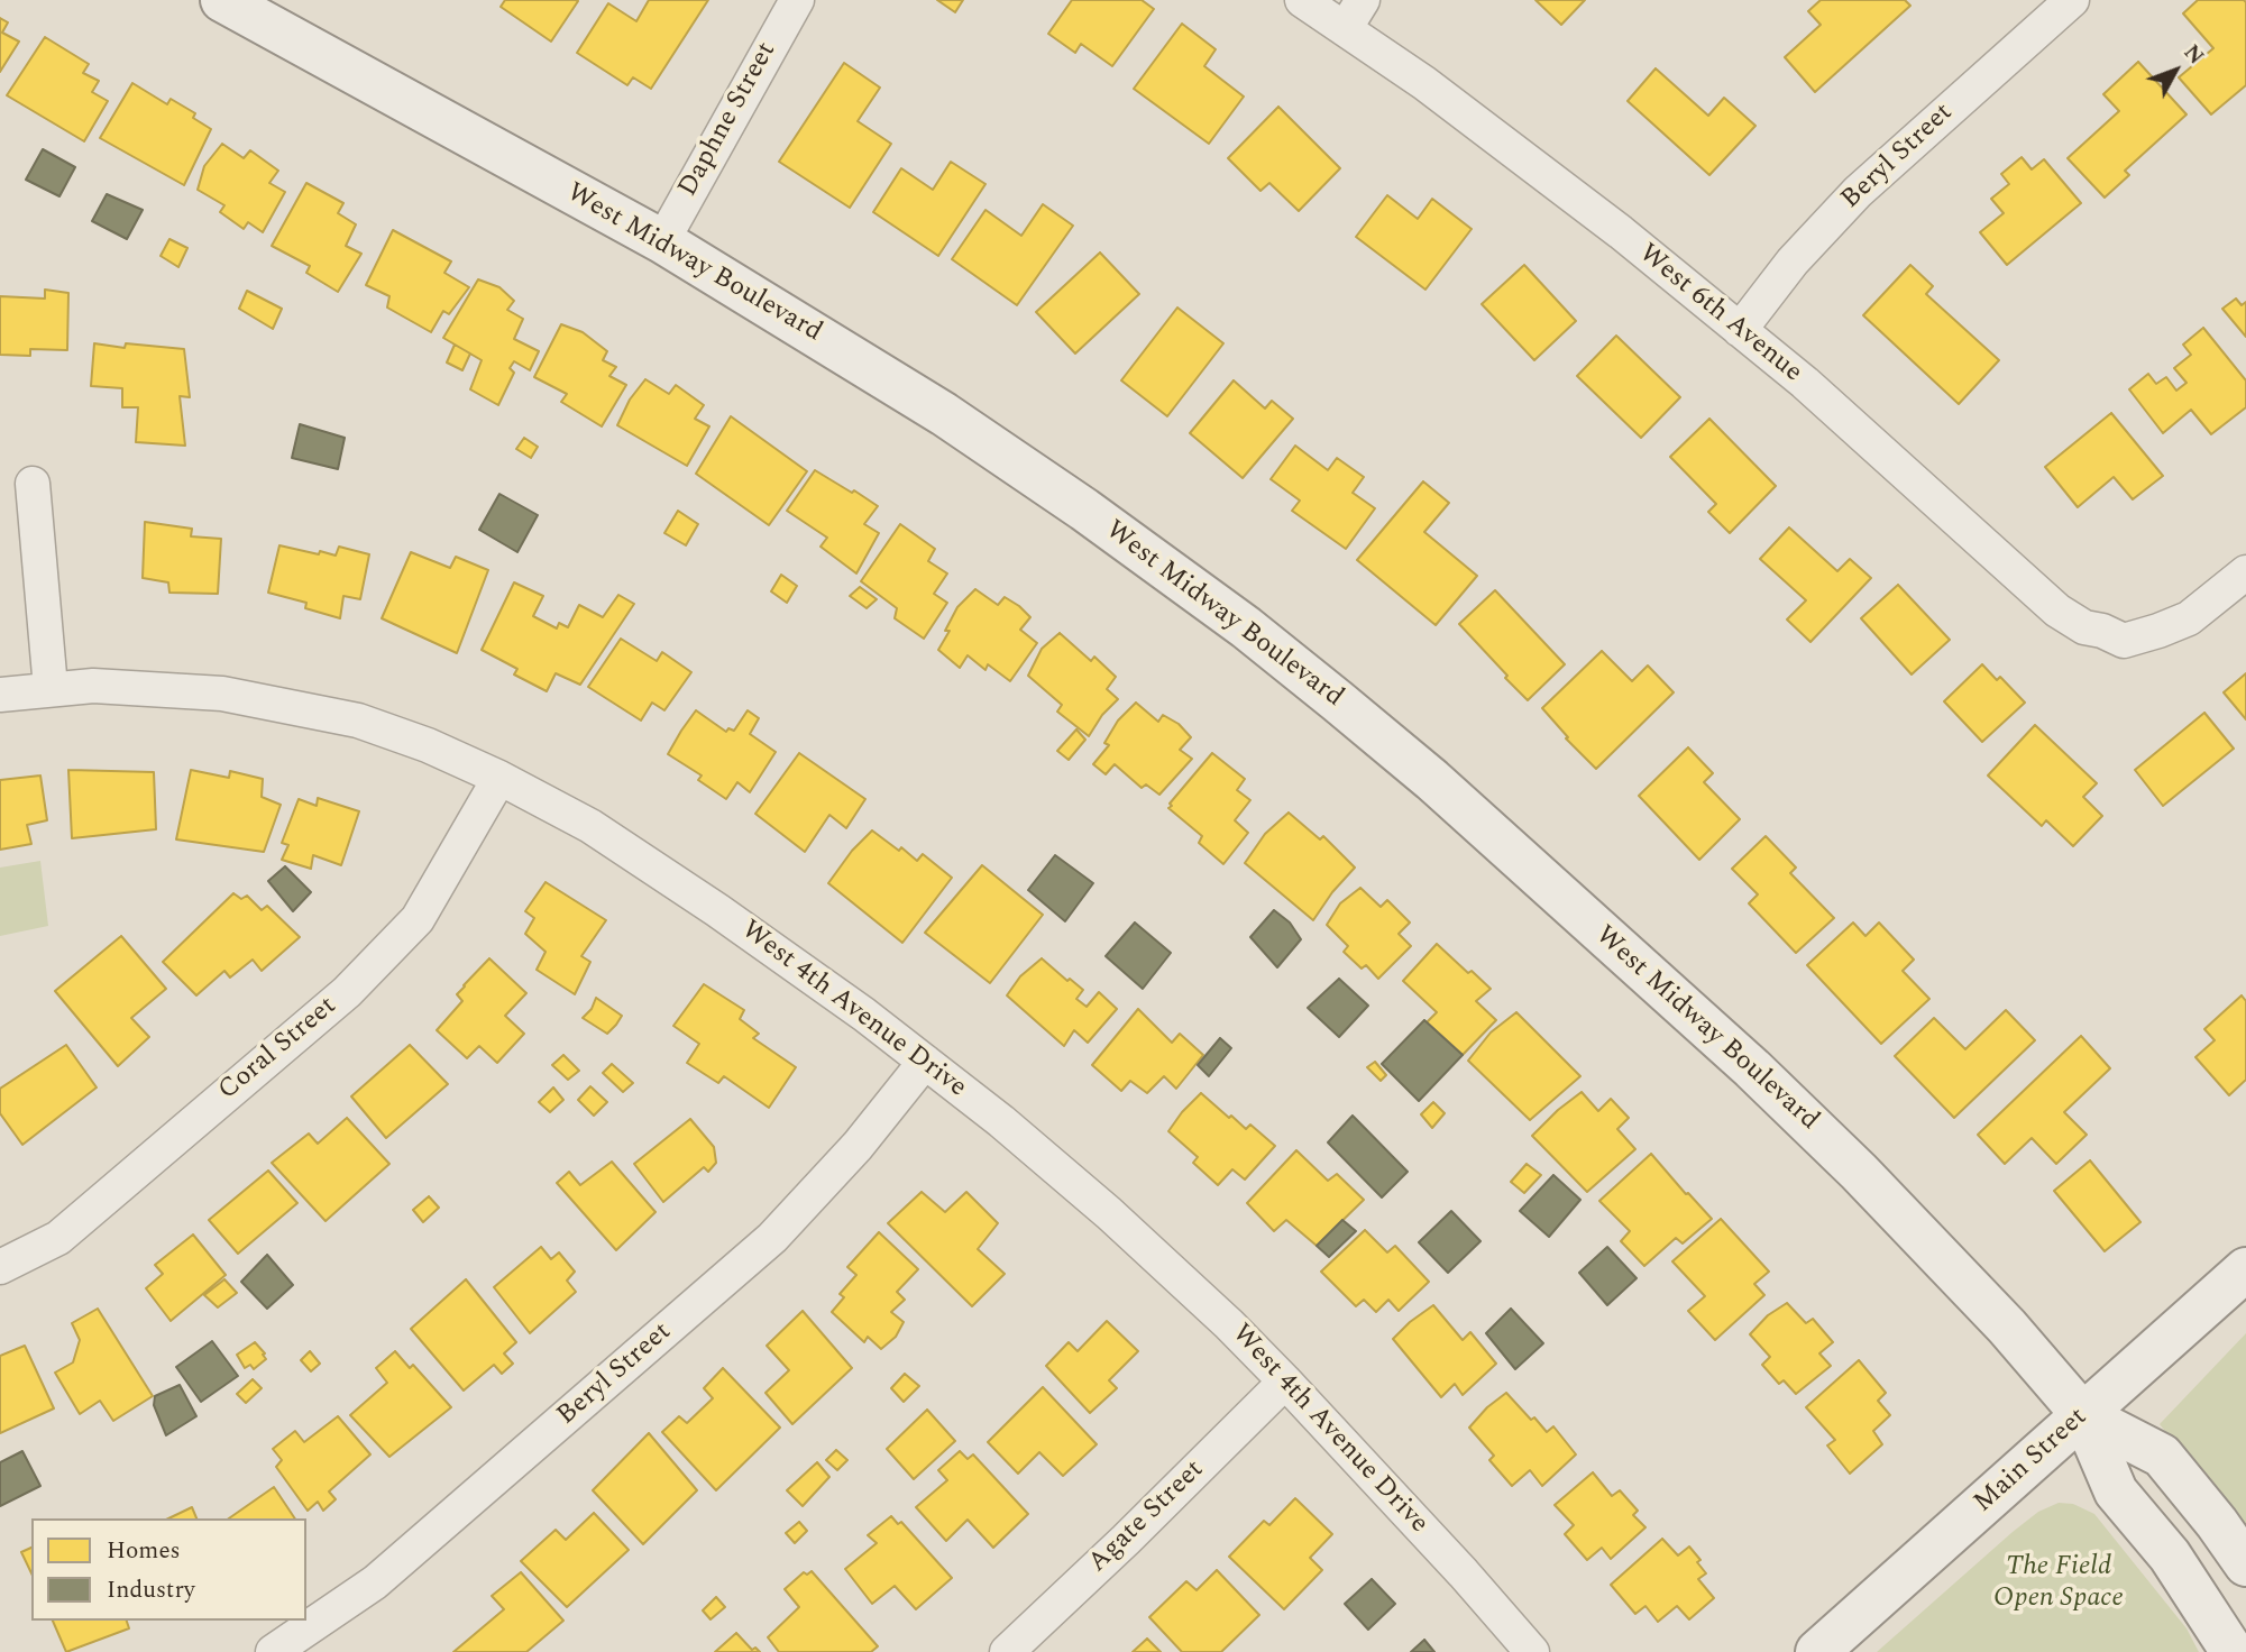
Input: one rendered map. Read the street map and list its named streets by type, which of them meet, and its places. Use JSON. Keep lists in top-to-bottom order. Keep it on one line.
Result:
{"streets":{"main road":["West Midway Boulevard","Main Street"],"street":["Daphne Street","Beryl Street","West 6th Avenue","West 4th Avenue Drive","Coral Street","Agate Street"]},"crossings":[["Daphne Street","West Midway Boulevard"],["Beryl Street","West 6th Avenue"],["Beryl Street","West 4th Avenue Drive"],["West Midway Boulevard","Main Street"],["West 4th Avenue Drive","Coral Street"],["West 4th Avenue Drive","Agate Street"]],"parks":["The Field Open Space"],"legend":["Homes","Industry"],"north":"top right"}
